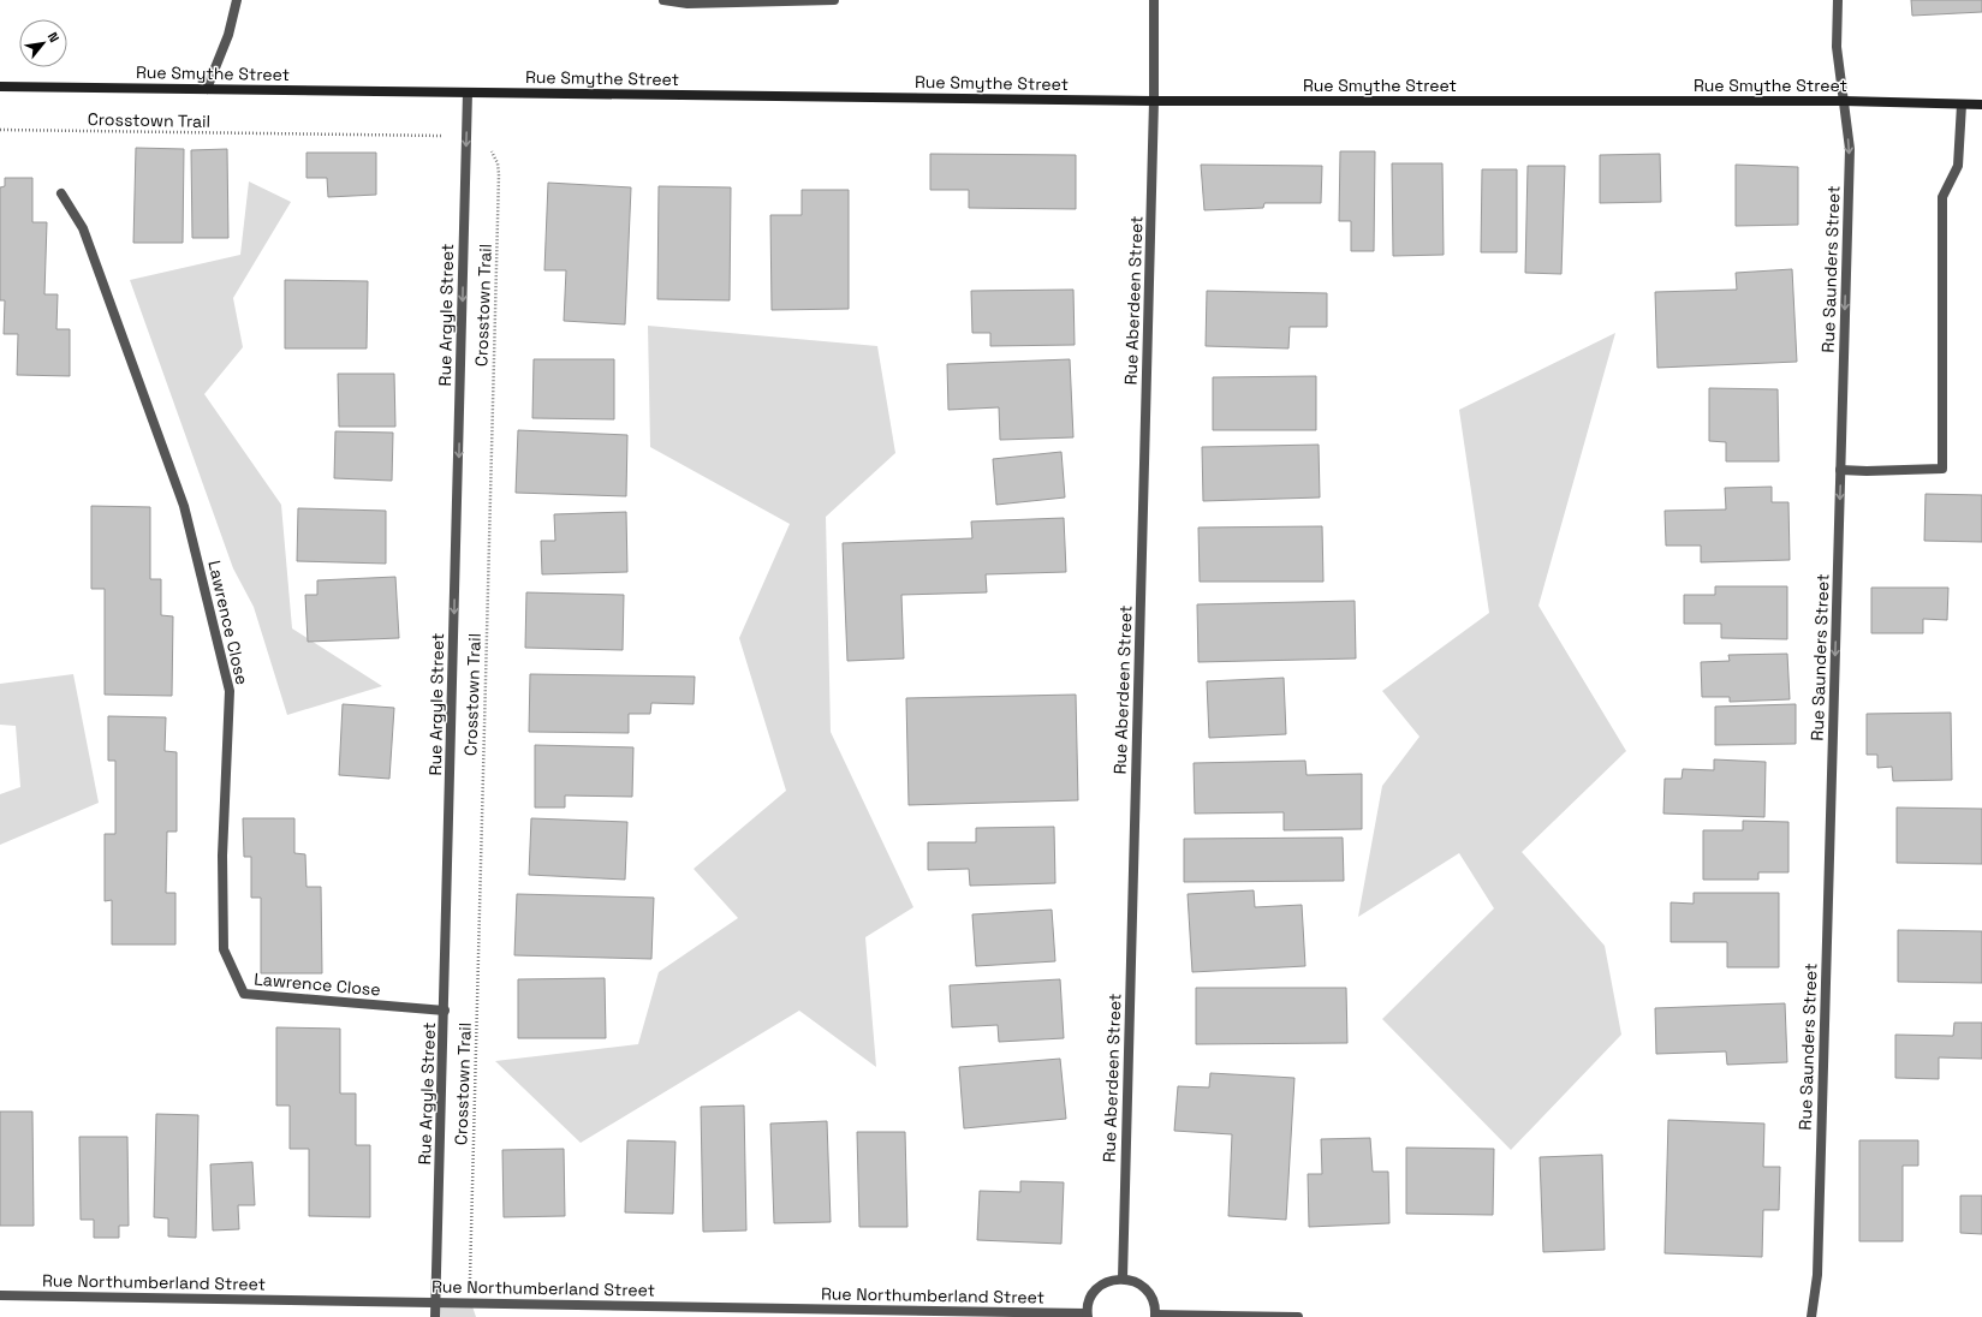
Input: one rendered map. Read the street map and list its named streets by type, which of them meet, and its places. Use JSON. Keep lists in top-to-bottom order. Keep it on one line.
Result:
{"streets":{"main road":["Rue Smythe Street"],"street":["Rue Saunders Street","Rue Aberdeen Street","Rue Argyle Street","Lawrence Close","Rue Northumberland Street"],"path":["Crosstown Trail"]},"crossings":[["Rue Smythe Street","Rue Saunders Street"],["Rue Smythe Street","Rue Aberdeen Street"],["Rue Smythe Street","Rue Argyle Street"],["Rue Argyle Street","Lawrence Close"],["Rue Argyle Street","Rue Northumberland Street"]],"one_way":["Rue Saunders Street","Rue Argyle Street"],"north":"top right"}
